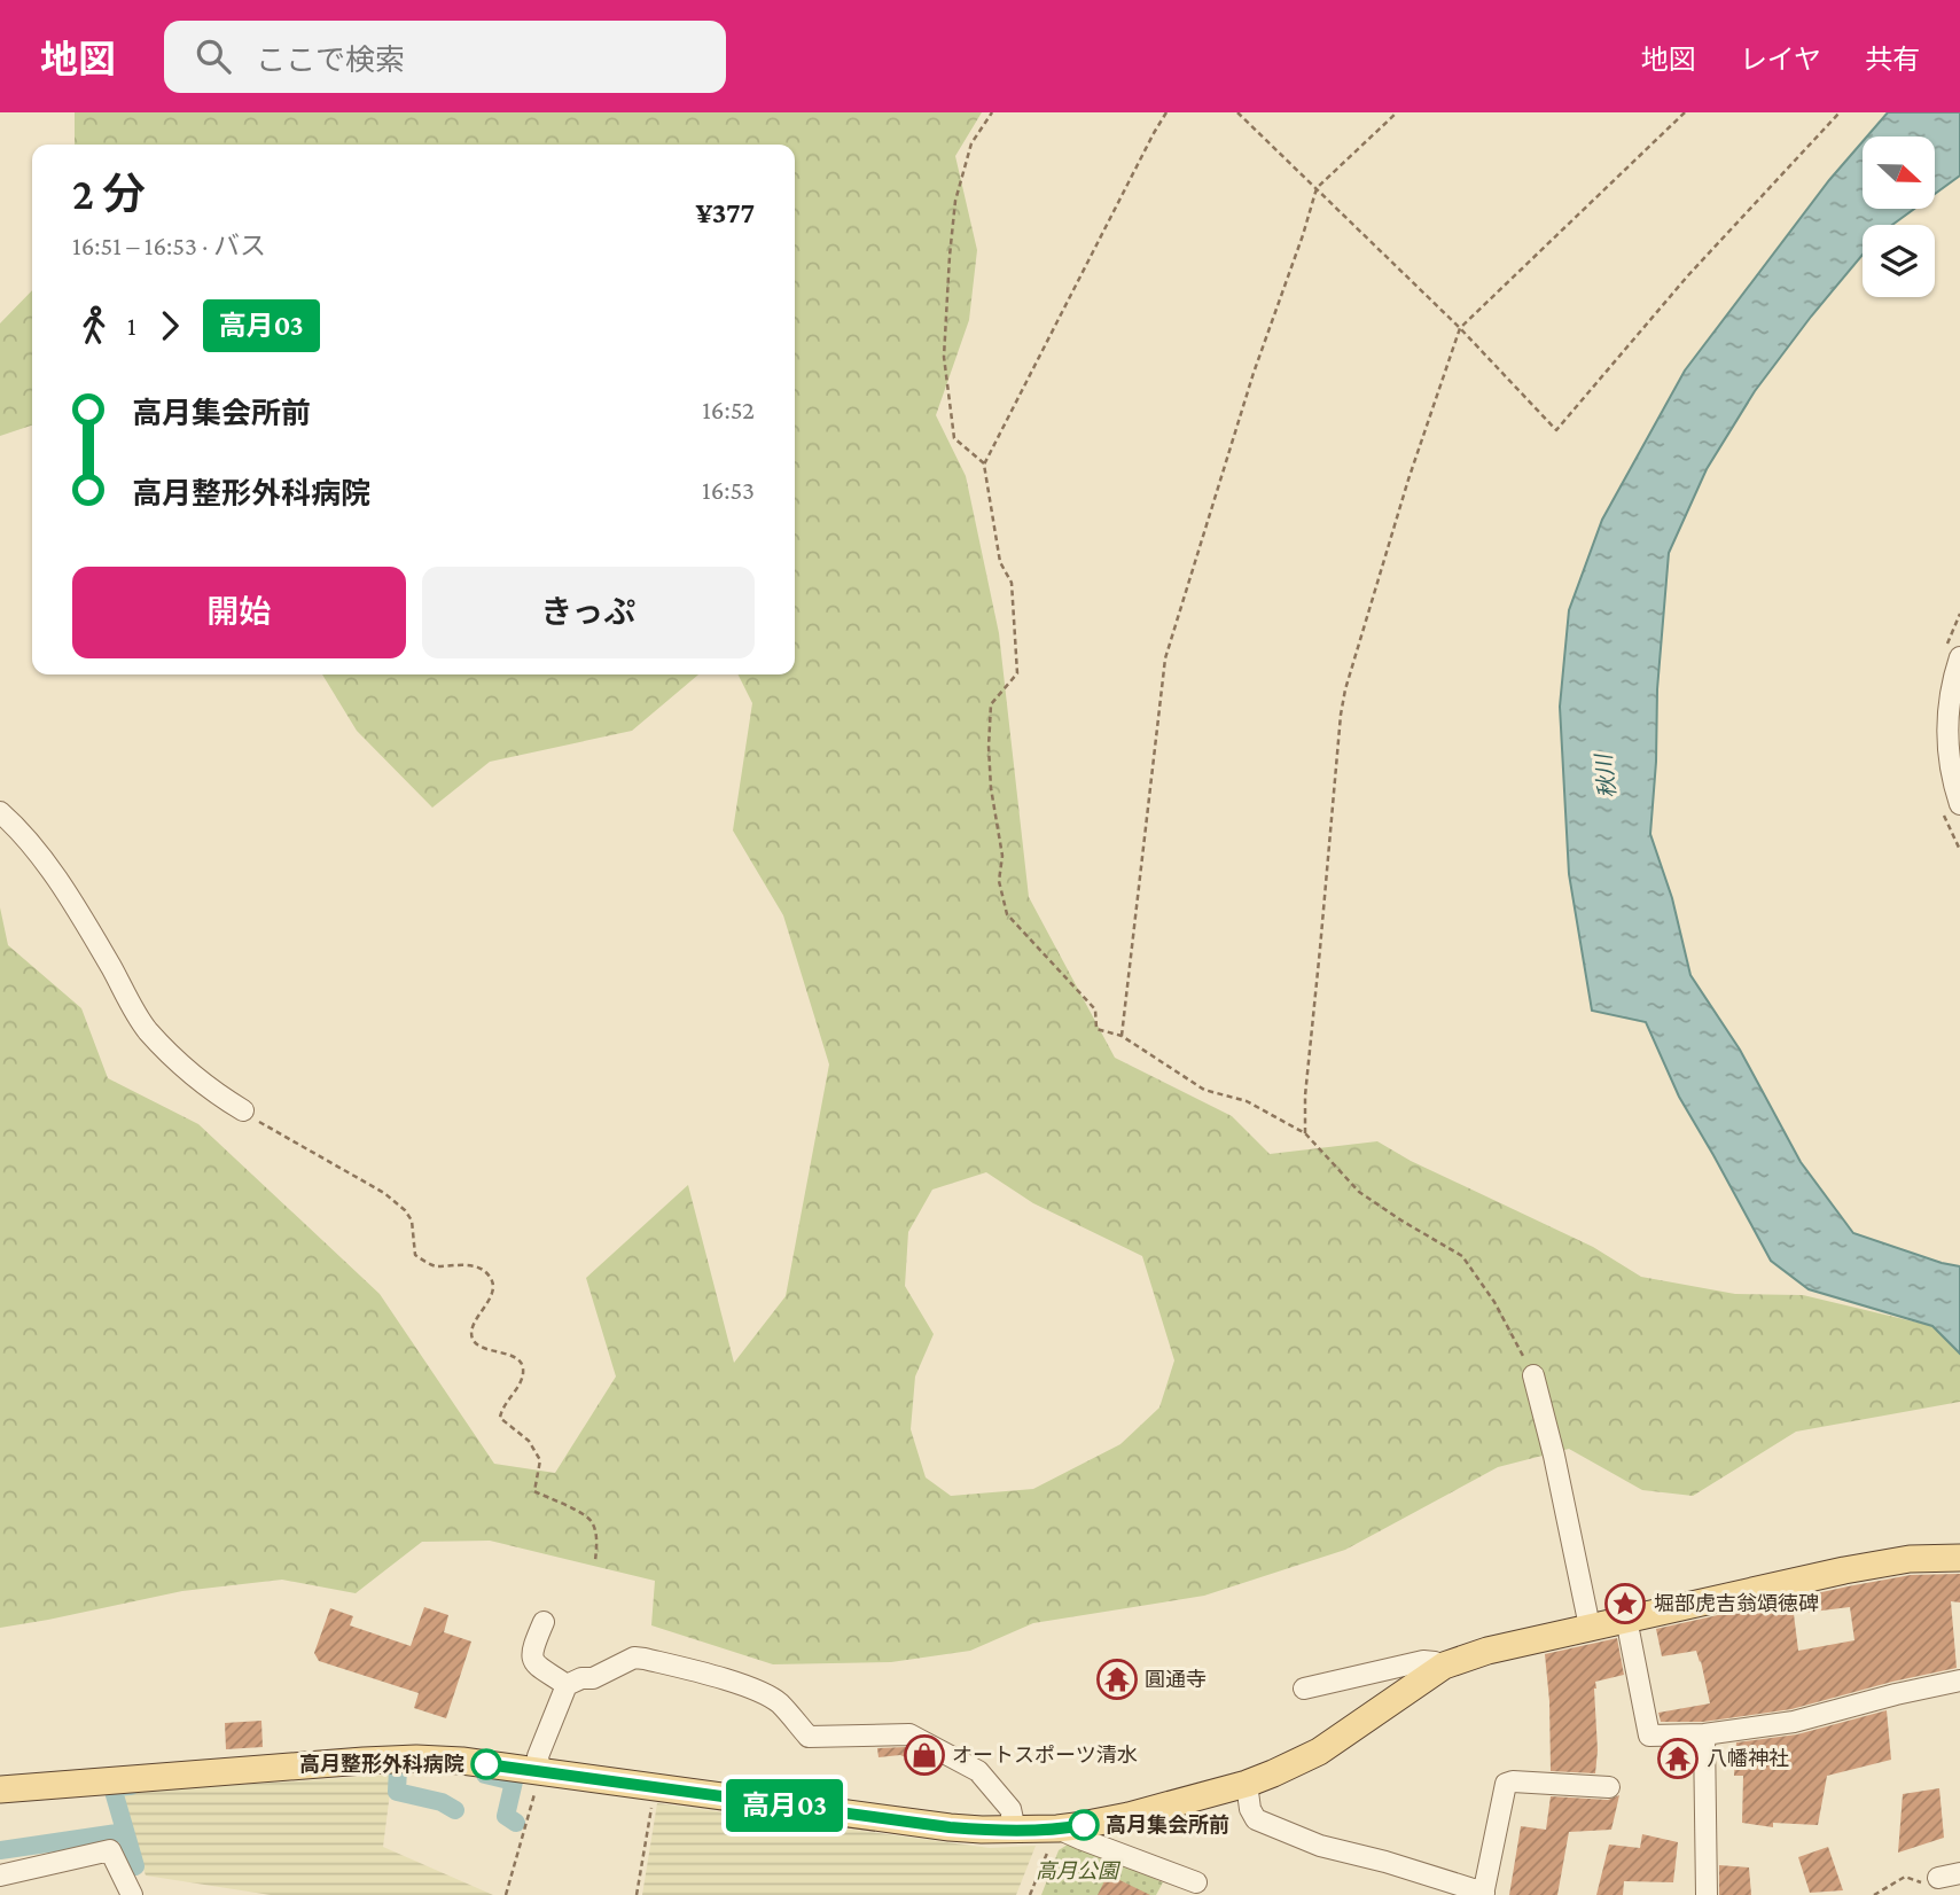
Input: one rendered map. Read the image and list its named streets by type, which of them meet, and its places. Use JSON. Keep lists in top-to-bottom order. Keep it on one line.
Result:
{"water":["秋川"],"parks":["高月公園"],"places":{"place":["堀部虎吉翁頌徳碑"],"temple":["圓通寺","八幡神社"],"shop":["オートスポーツ清水"],"other":["高月整形外科病院","高月集会所前"]},"lines":["bus line 高月03"],"north":"right","page":{"header":"地図","search":"ここで検索","nav":["地図","レイヤ","共有"],"on_map":"高月03","heading":["2 分","16:51 – 16:53 · バス","¥377"],"legs":["1","高月03"],"list":[{"name":"高月集会所前","value":"16:52"},{"name":"高月整形外科病院","value":"16:53"}],"buttons":["開始","きっぷ"]}}
